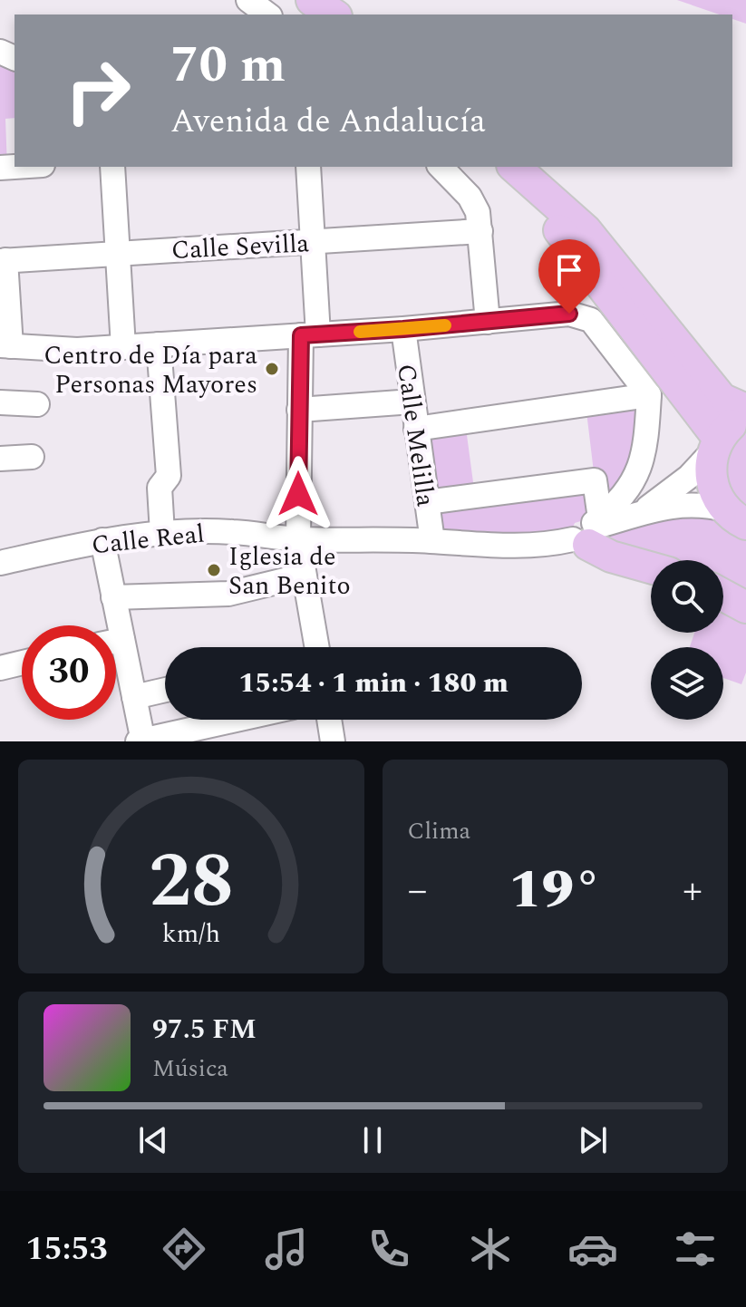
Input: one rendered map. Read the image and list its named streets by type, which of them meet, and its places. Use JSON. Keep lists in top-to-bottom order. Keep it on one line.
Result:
{"streets":{"street":["Calle Sevilla","Calle Melilla","Calle Real"]},"crossings":[["Calle Melilla","Calle Real"]],"places":["Centro de Día para Personas Mayores","Iglesia de San Benito"],"page":{"turn":["70 m","Avenida de Andalucía"],"limit":"30","trip":"15:54 · 1 min · 180 m","tile":"Clima","heat":["−","19°","+"],"song":["97.5 FM","Música"],"tabs":"15:53","gauge":["28","km/h"]}}
